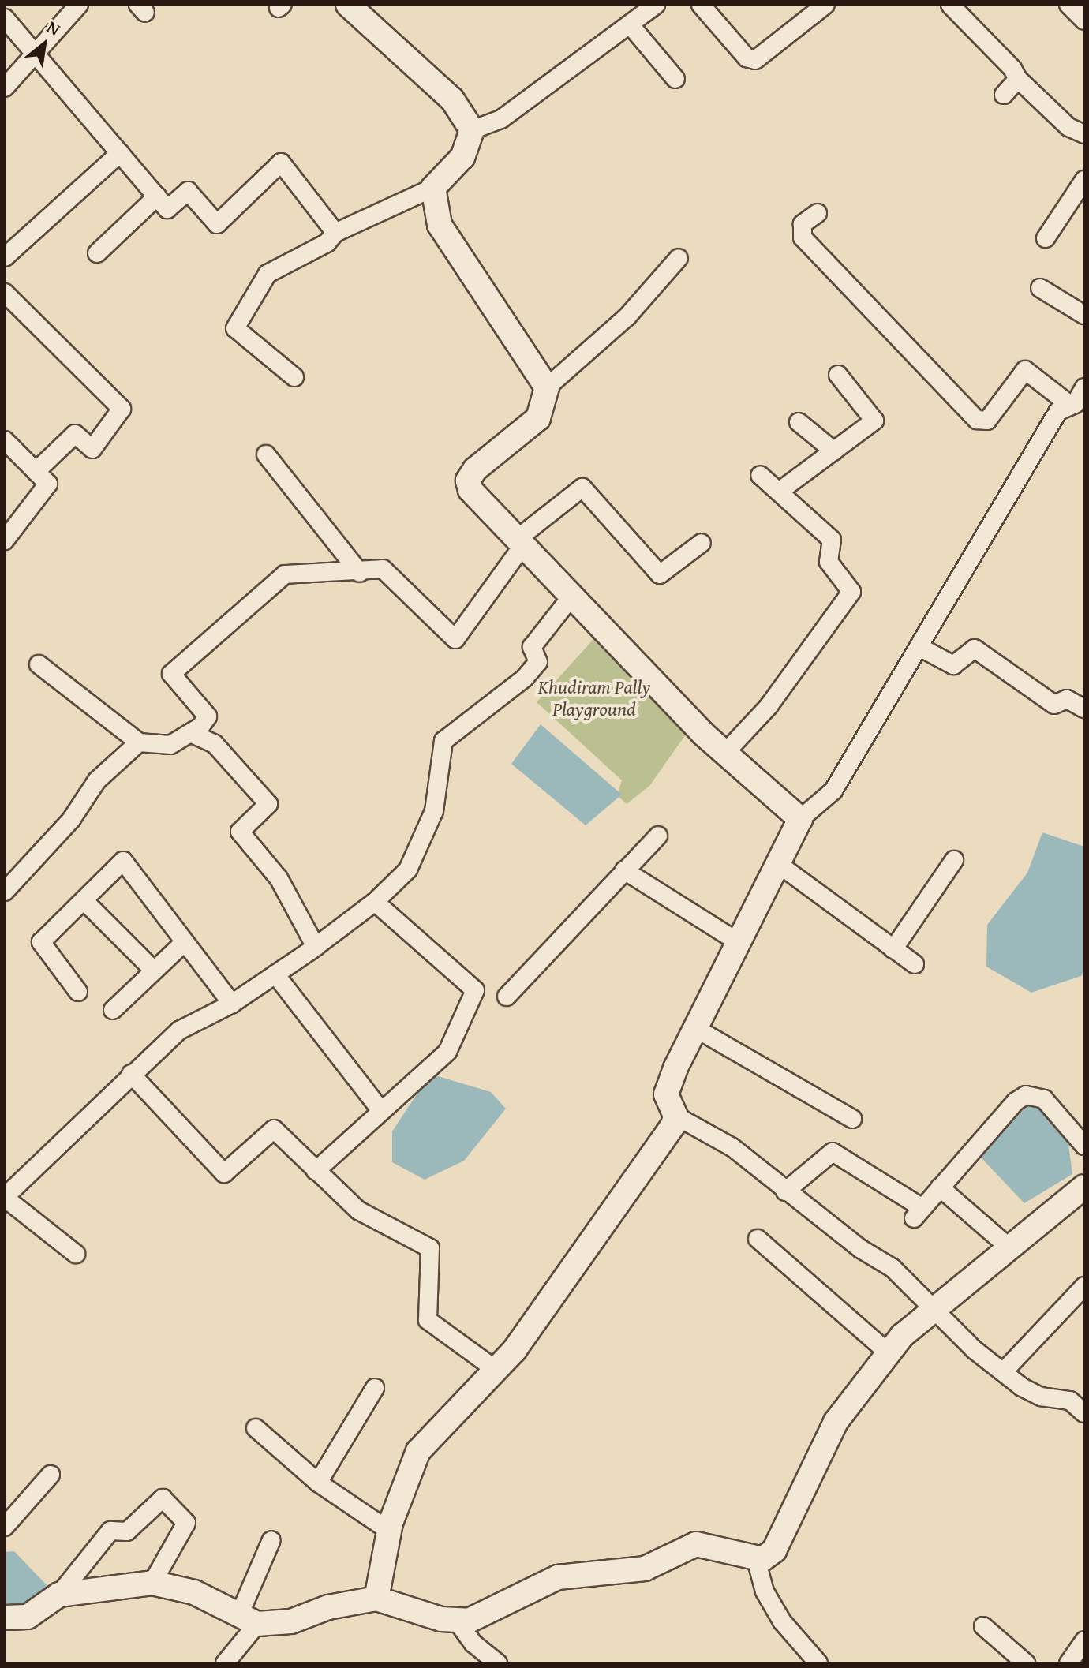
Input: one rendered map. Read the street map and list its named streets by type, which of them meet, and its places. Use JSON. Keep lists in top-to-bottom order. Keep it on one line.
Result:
{"parks":["Khudiram Pally Playground"],"north":"top right"}
